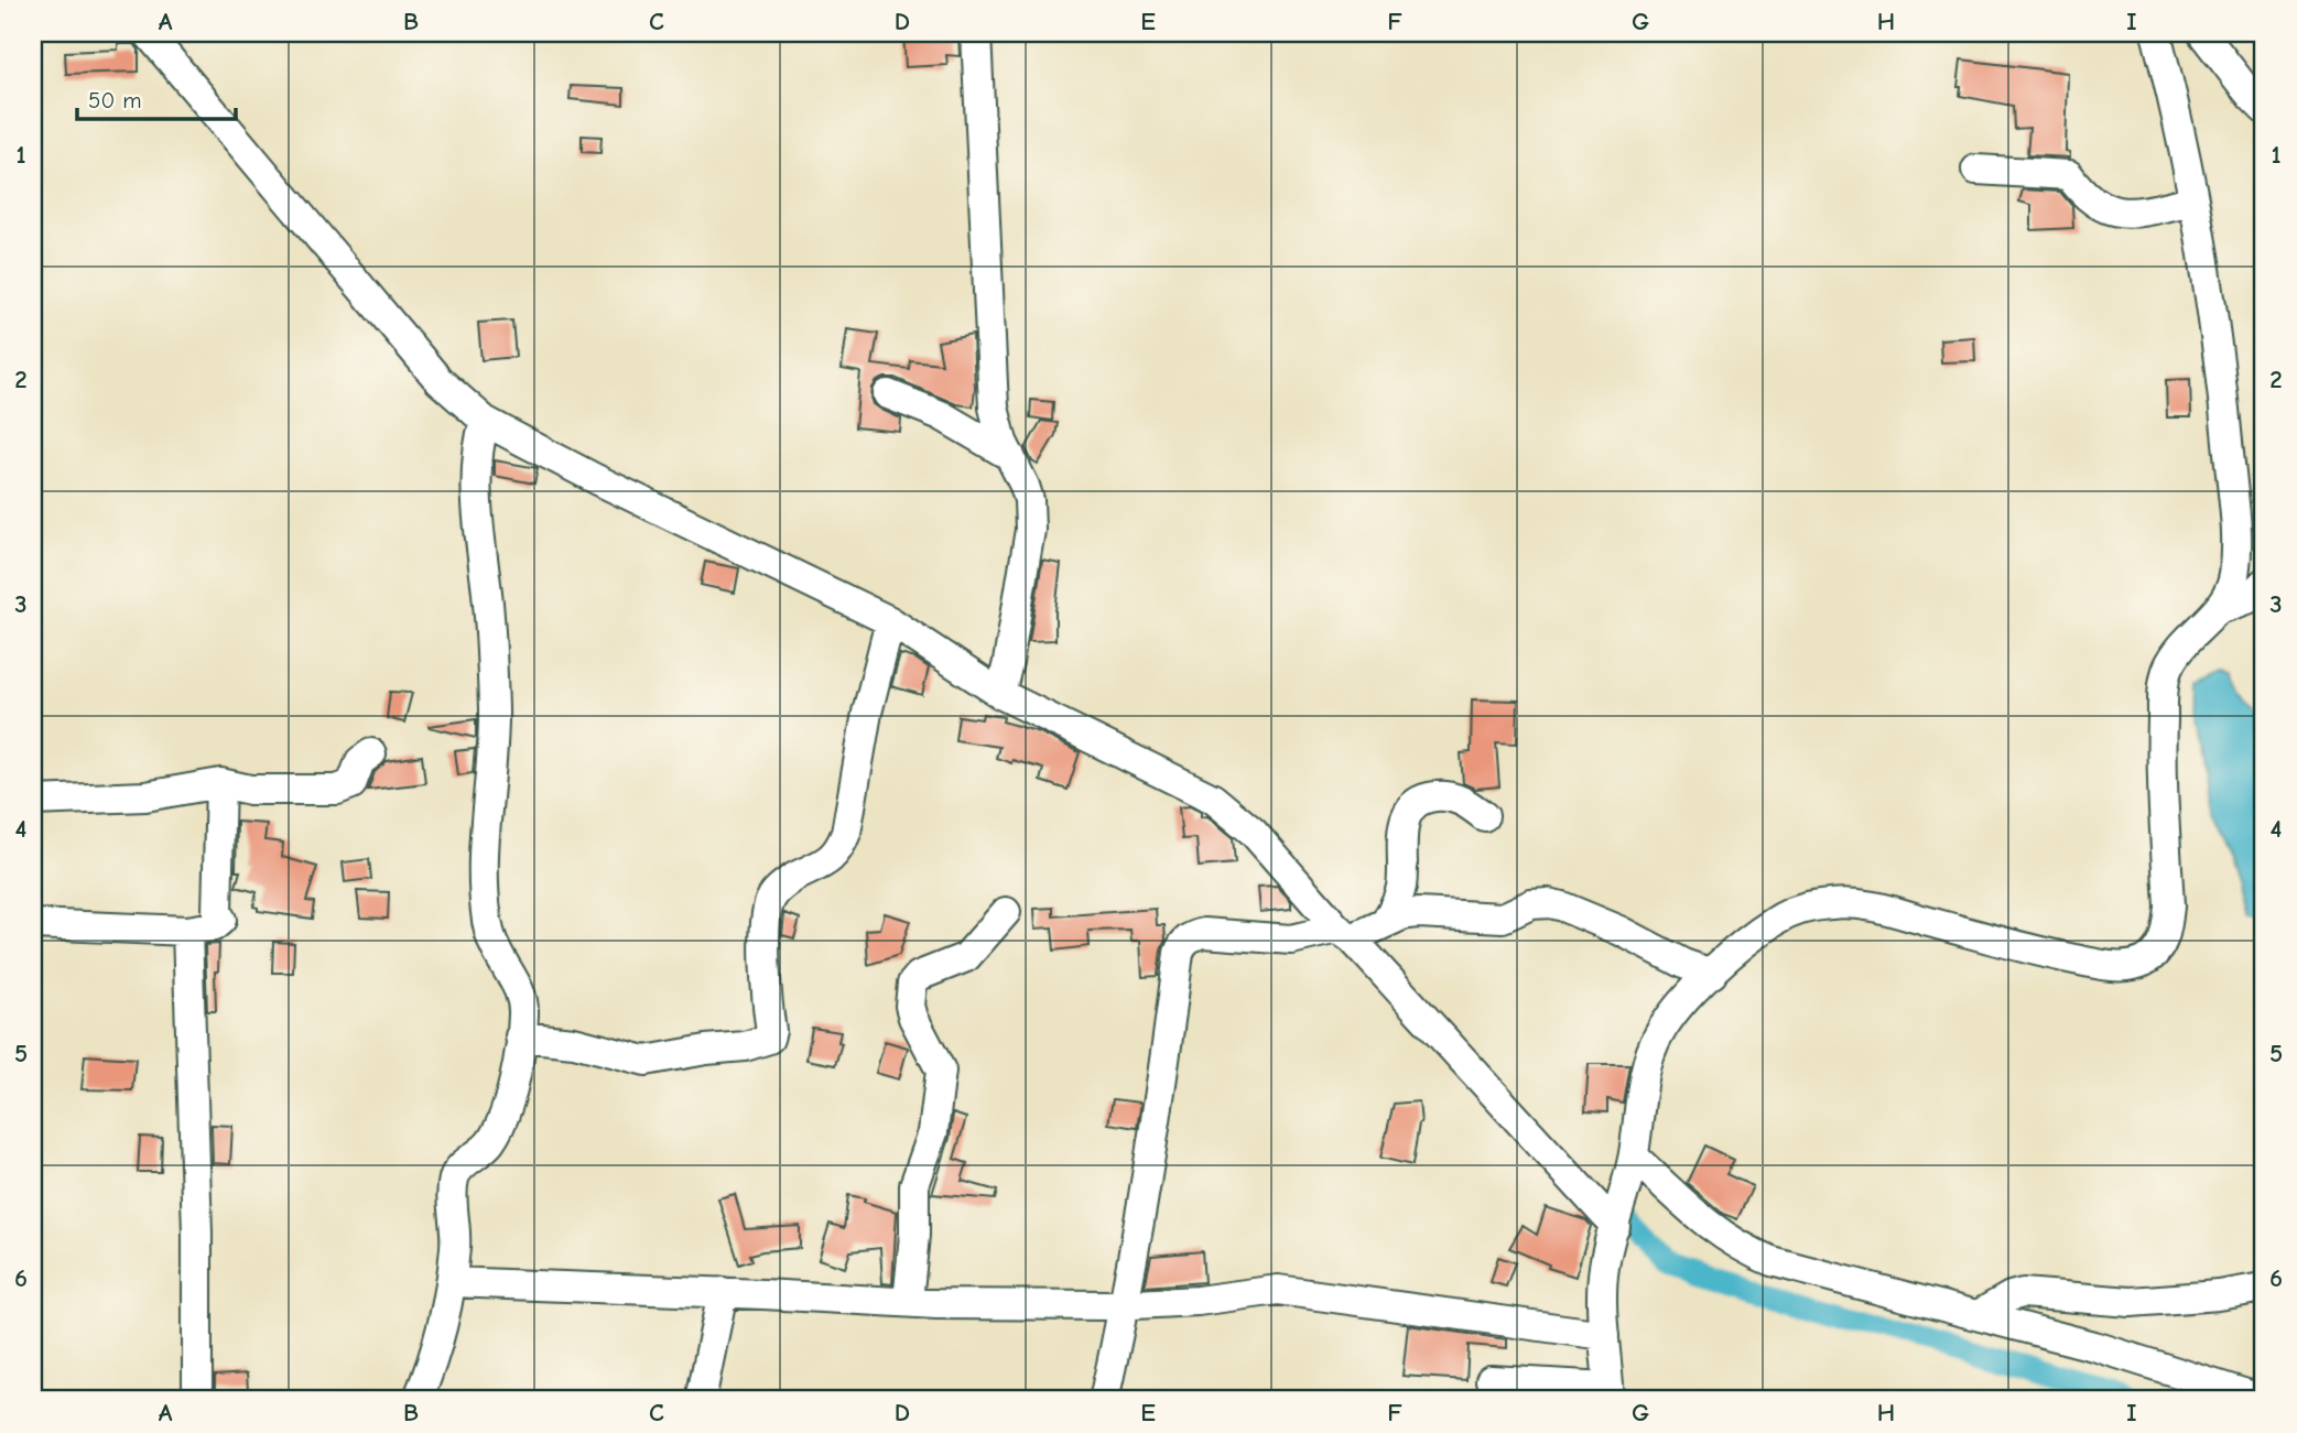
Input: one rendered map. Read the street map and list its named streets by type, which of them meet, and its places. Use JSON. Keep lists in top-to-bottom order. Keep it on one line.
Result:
{"scale_bar":"50 m","grid":{"columns":["A","B","C","D","E","F","G","H","I"],"rows":["1","2","3","4","5","6"]}}
